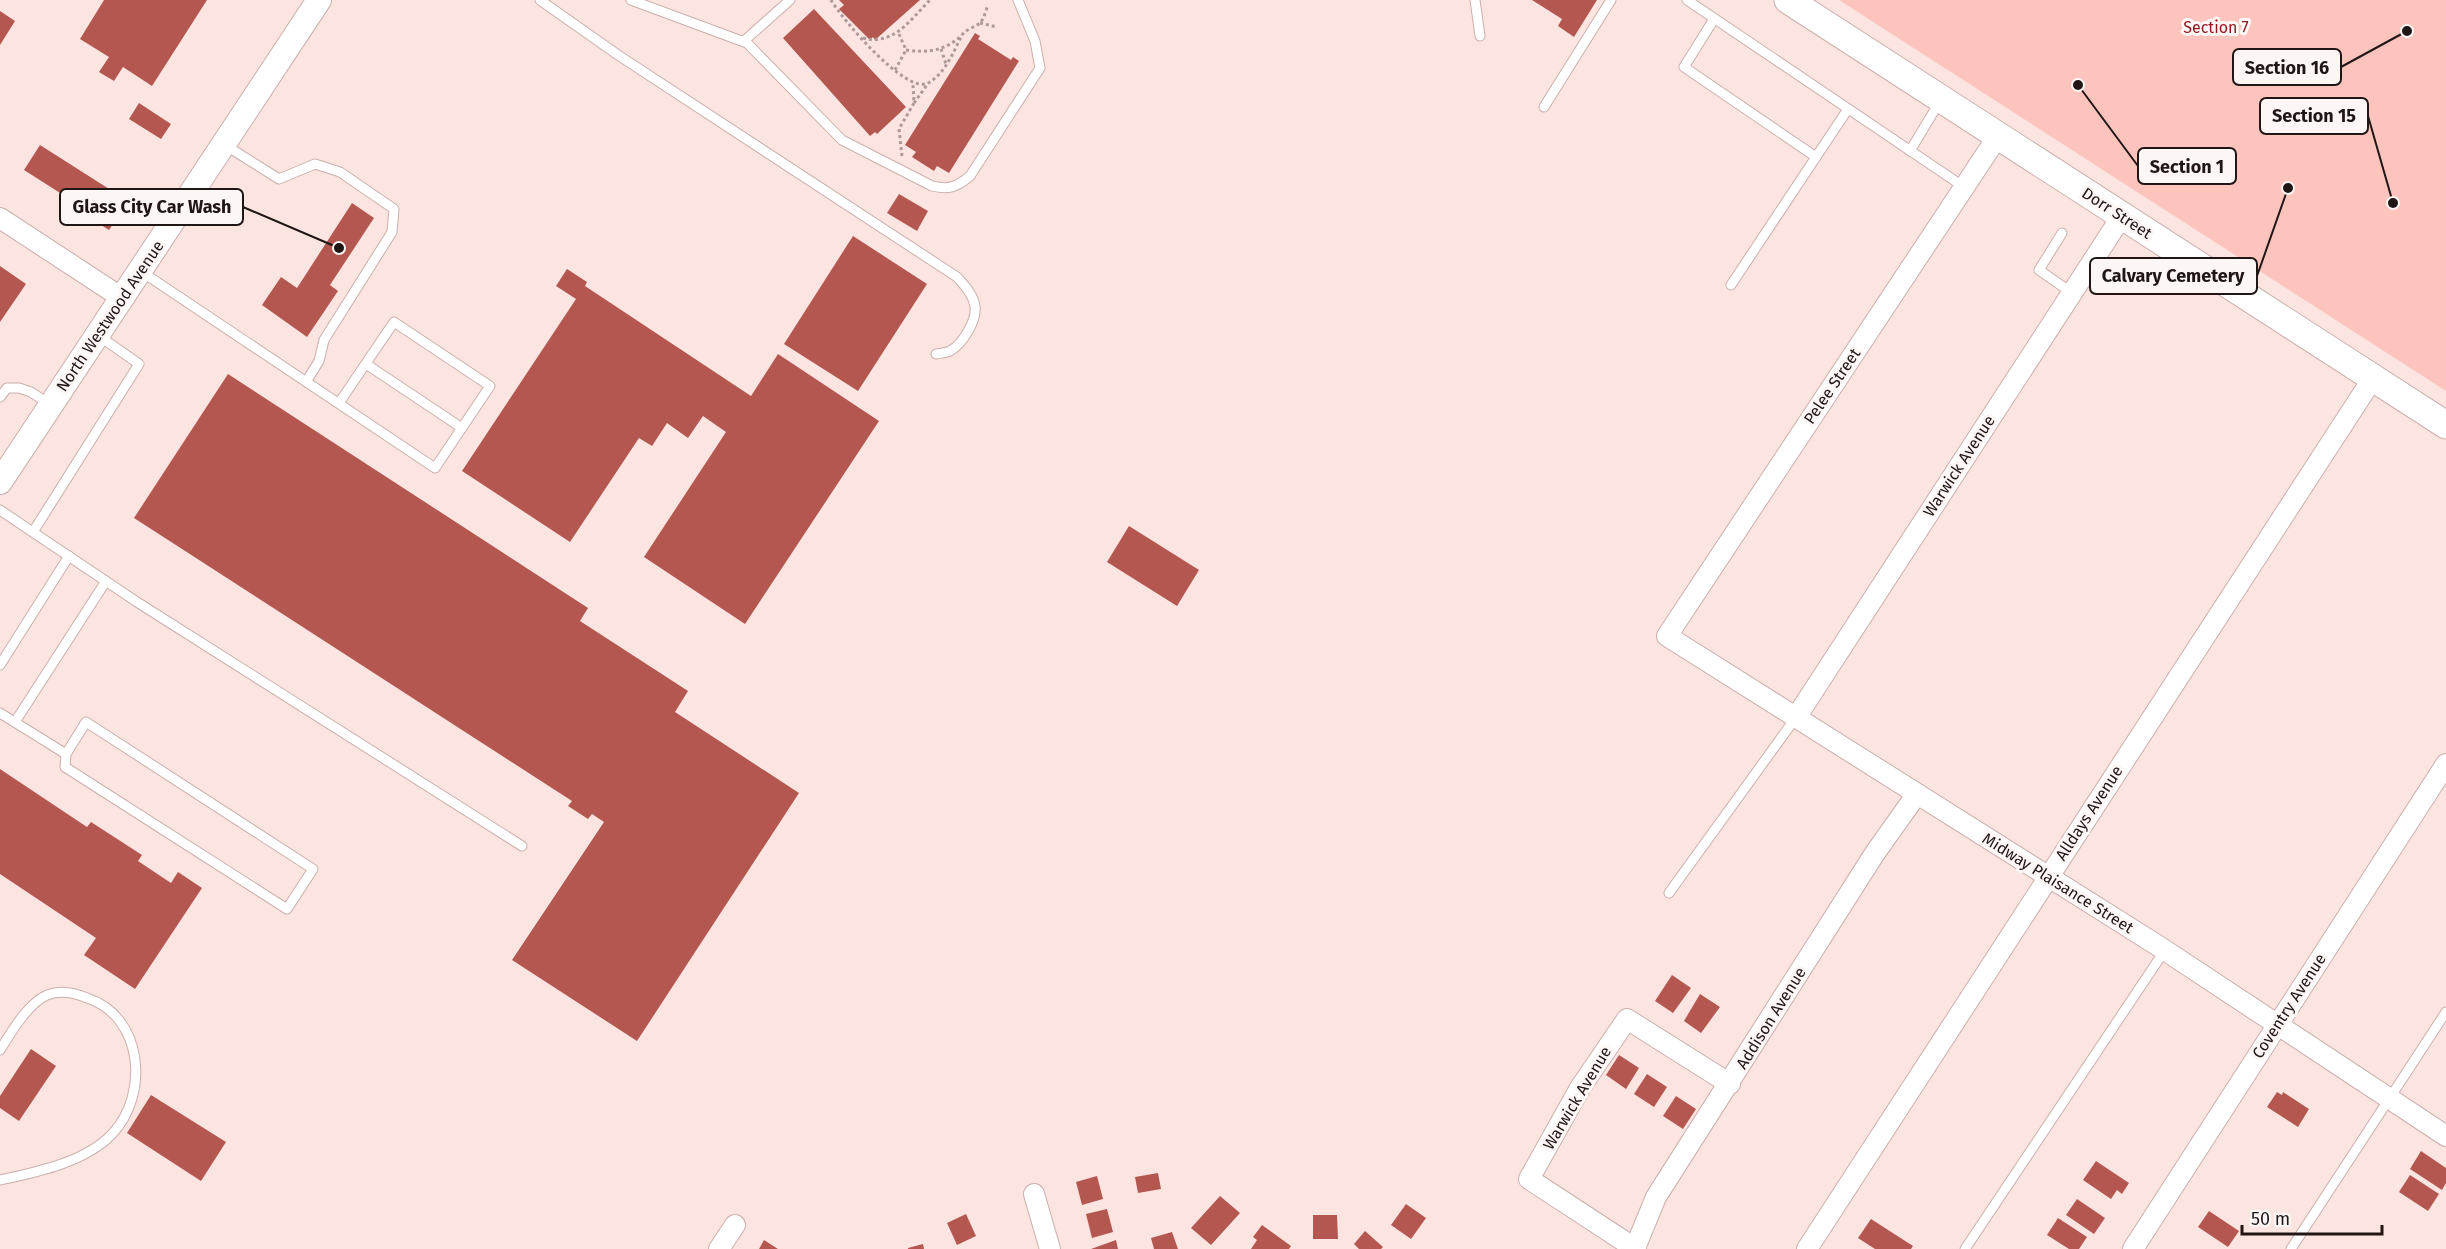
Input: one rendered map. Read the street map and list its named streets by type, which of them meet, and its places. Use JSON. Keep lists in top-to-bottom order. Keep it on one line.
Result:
{"streets":{"main road":["Dorr Street"],"street":["North Westwood Avenue","Pelee Street","Warwick Avenue","Alldays Avenue","Midway Plaisance Street","Coventry Avenue","Addison Avenue"]},"crossings":[["Dorr Street","Pelee Street"],["Dorr Street","Warwick Avenue"],["Dorr Street","Alldays Avenue"],["Pelee Street","Midway Plaisance Street"],["Warwick Avenue","Midway Plaisance Street"],["Warwick Avenue","Addison Avenue"],["Alldays Avenue","Midway Plaisance Street"],["Midway Plaisance Street","Coventry Avenue"],["Midway Plaisance Street","Addison Avenue"]],"parks":["Section 7"],"places":["Section 16","Section 1","Calvary Cemetery","Section 15","Glass City Car Wash"],"scale_bar":"50 m"}
